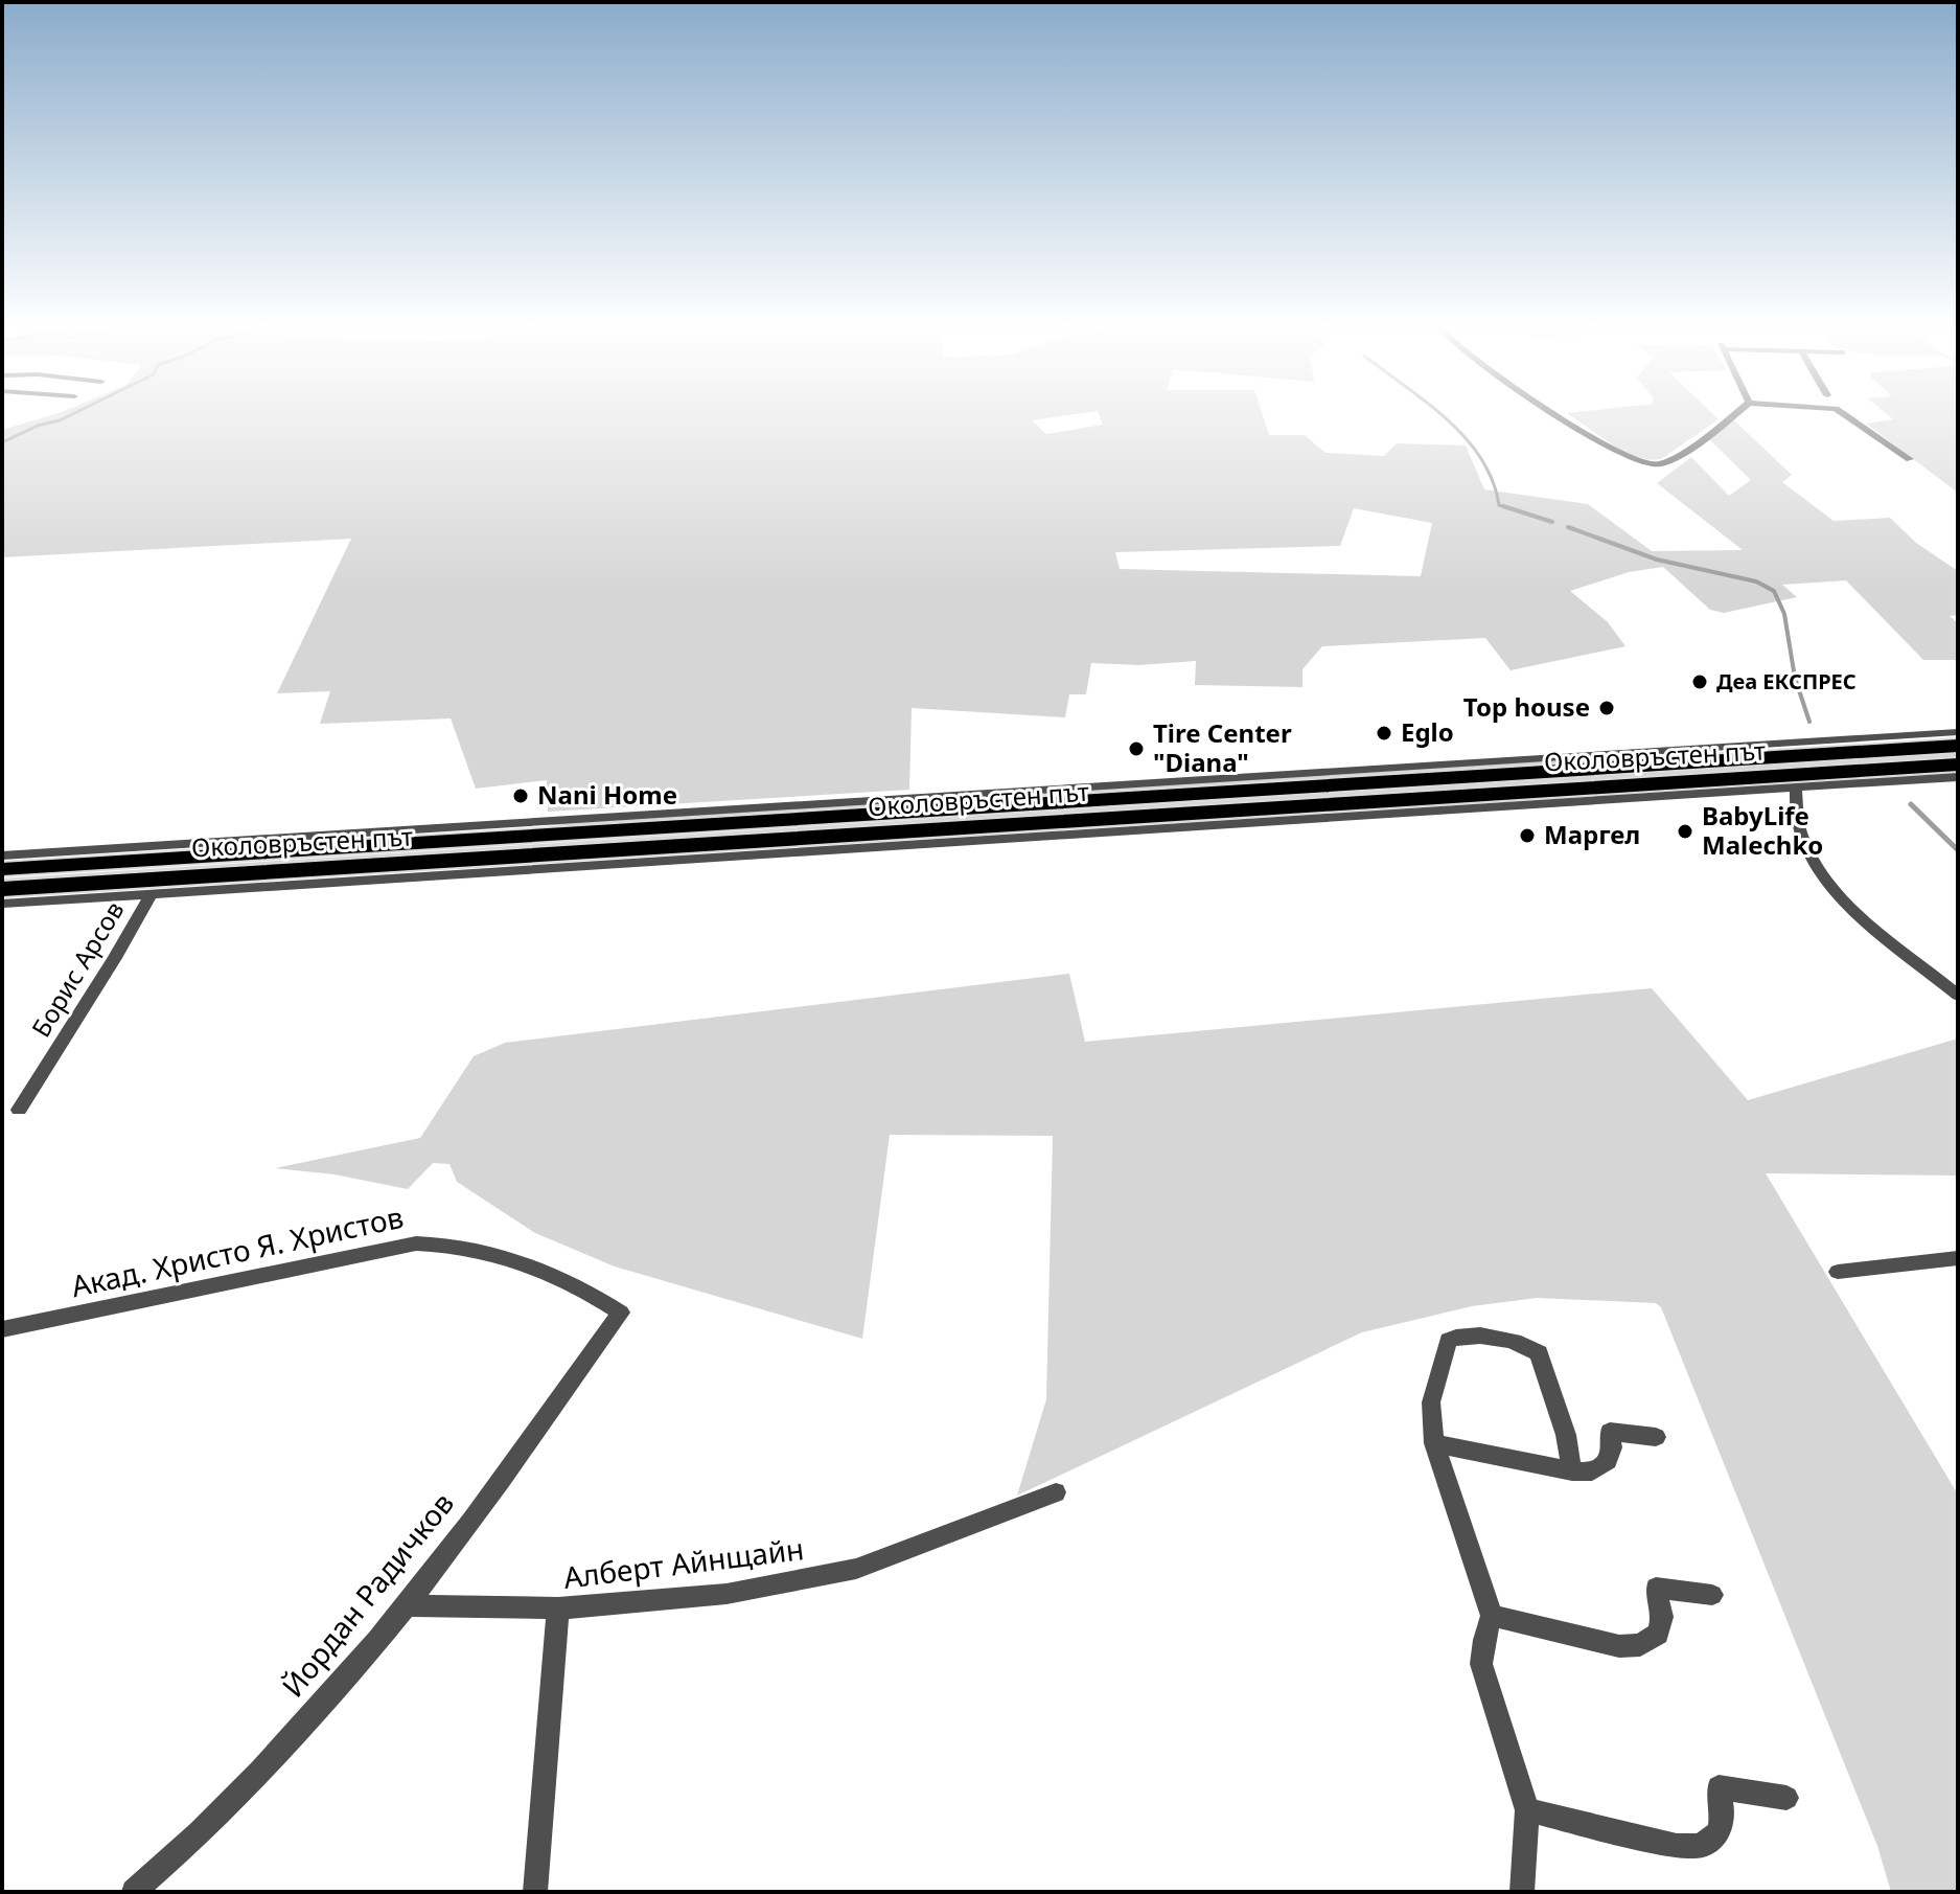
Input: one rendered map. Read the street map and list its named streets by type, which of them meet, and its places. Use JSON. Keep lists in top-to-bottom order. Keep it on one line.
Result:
{"streets":{"highway":["Околовръстен път"],"street":["Борис Арсов","Акад. Христо Я. Христов","Алберт Айнщайн","Йордан Радичков"]},"crossings":[["Околовръстен път","Борис Арсов"],["Акад. Христо Я. Христов","Йордан Радичков"],["Алберт Айнщайн","Йордан Радичков"]],"places":["Деа ЕКСПРЕС","Top house","Eglo","Tire Center \"Diana\"","Nani Home","BabyLife Malechko","Маргел"]}
